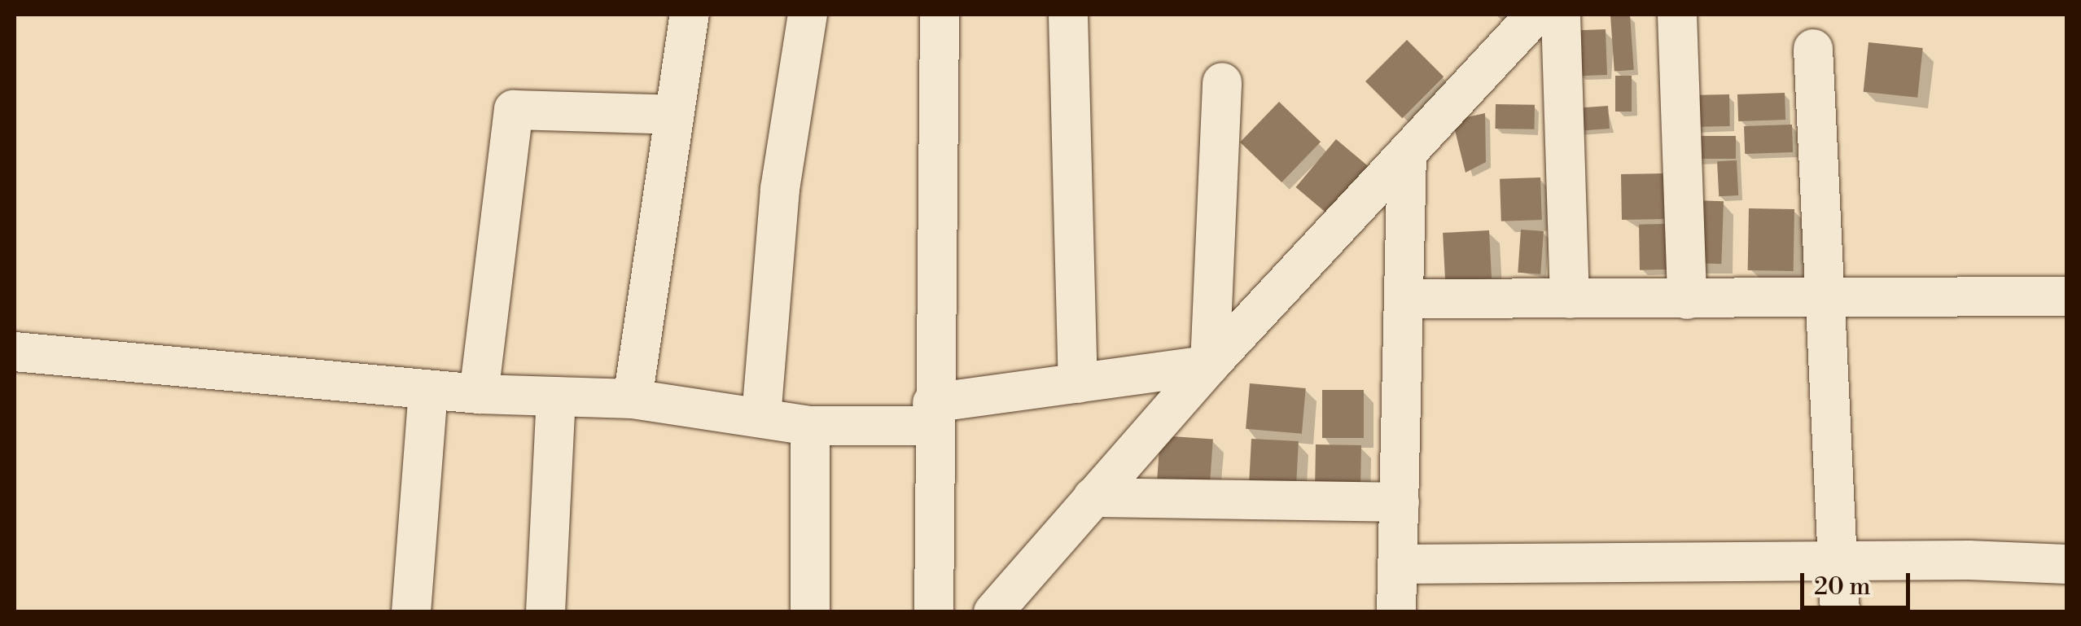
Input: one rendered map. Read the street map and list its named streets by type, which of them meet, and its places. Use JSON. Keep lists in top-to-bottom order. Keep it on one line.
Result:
{"scale_bar":"20 m"}
